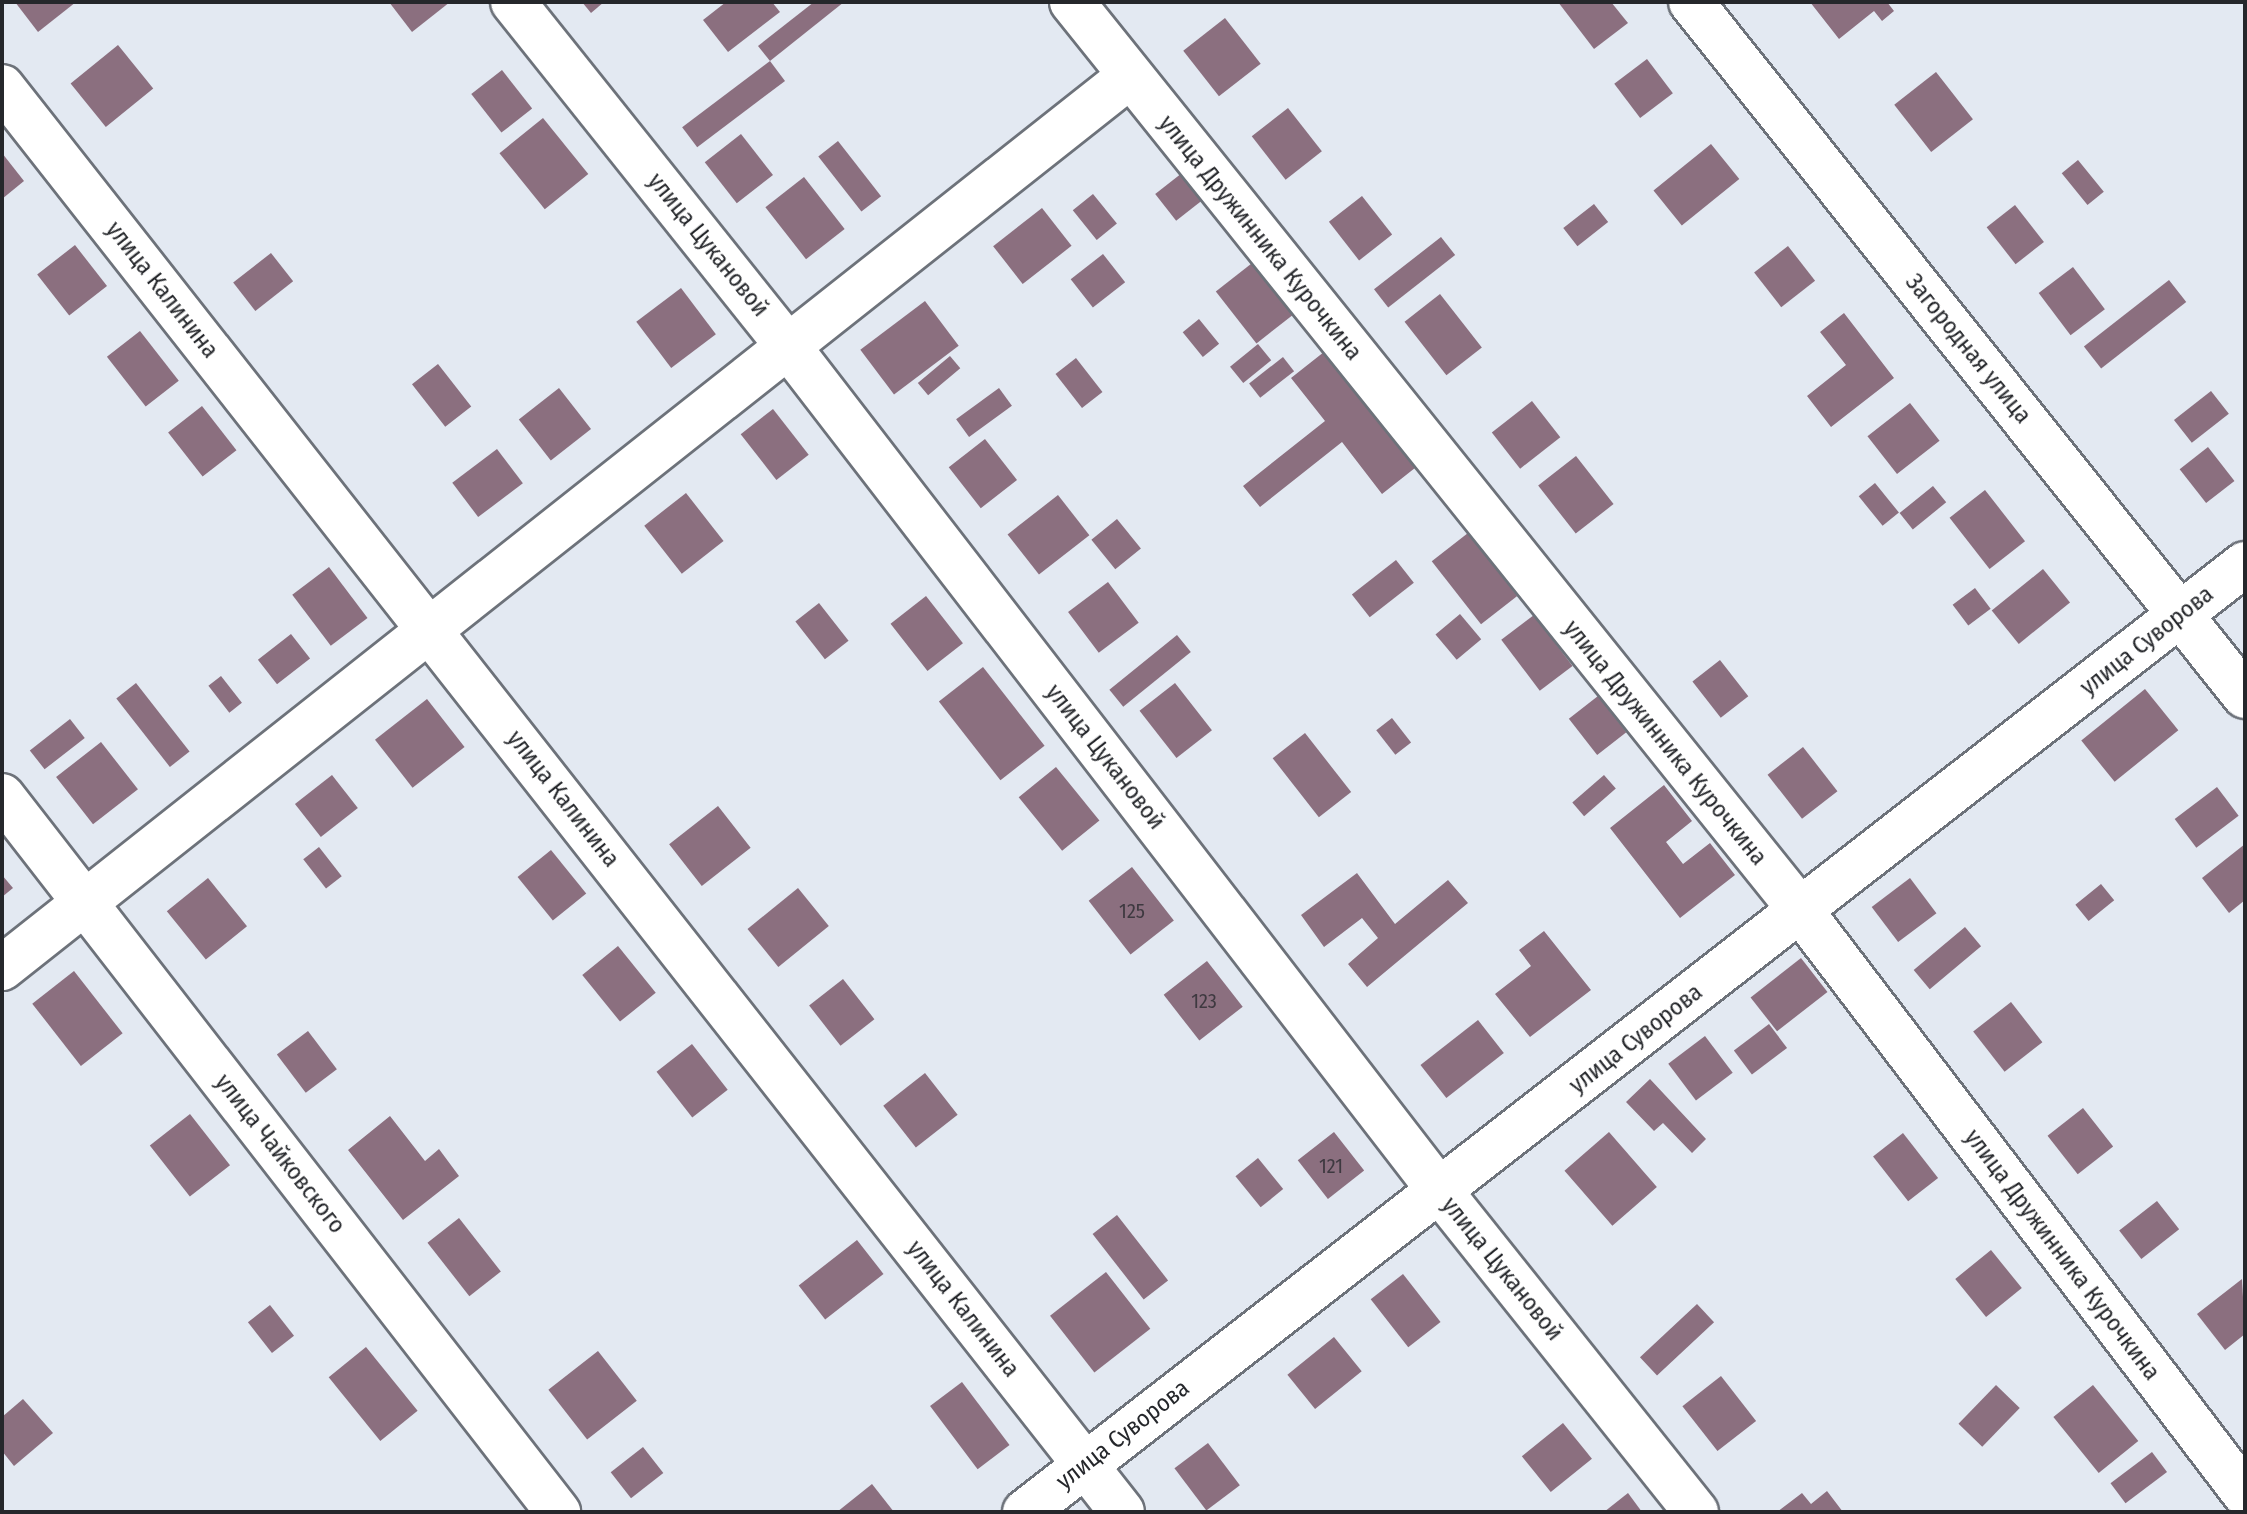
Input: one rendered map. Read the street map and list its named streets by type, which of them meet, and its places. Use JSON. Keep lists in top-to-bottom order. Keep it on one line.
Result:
{"streets":{"street":["улица Дружинника Курочкина","улица Цукановой","улица Калинина","Загородная улица","улица Суворова","улица Чайковского"]},"crossings":[["улица Дружинника Курочкина","улица Суворова"],["улица Цукановой","улица Суворова"],["улица Калинина","улица Суворова"],["Загородная улица","улица Суворова"]],"house_numbers":["125","123","121"]}
